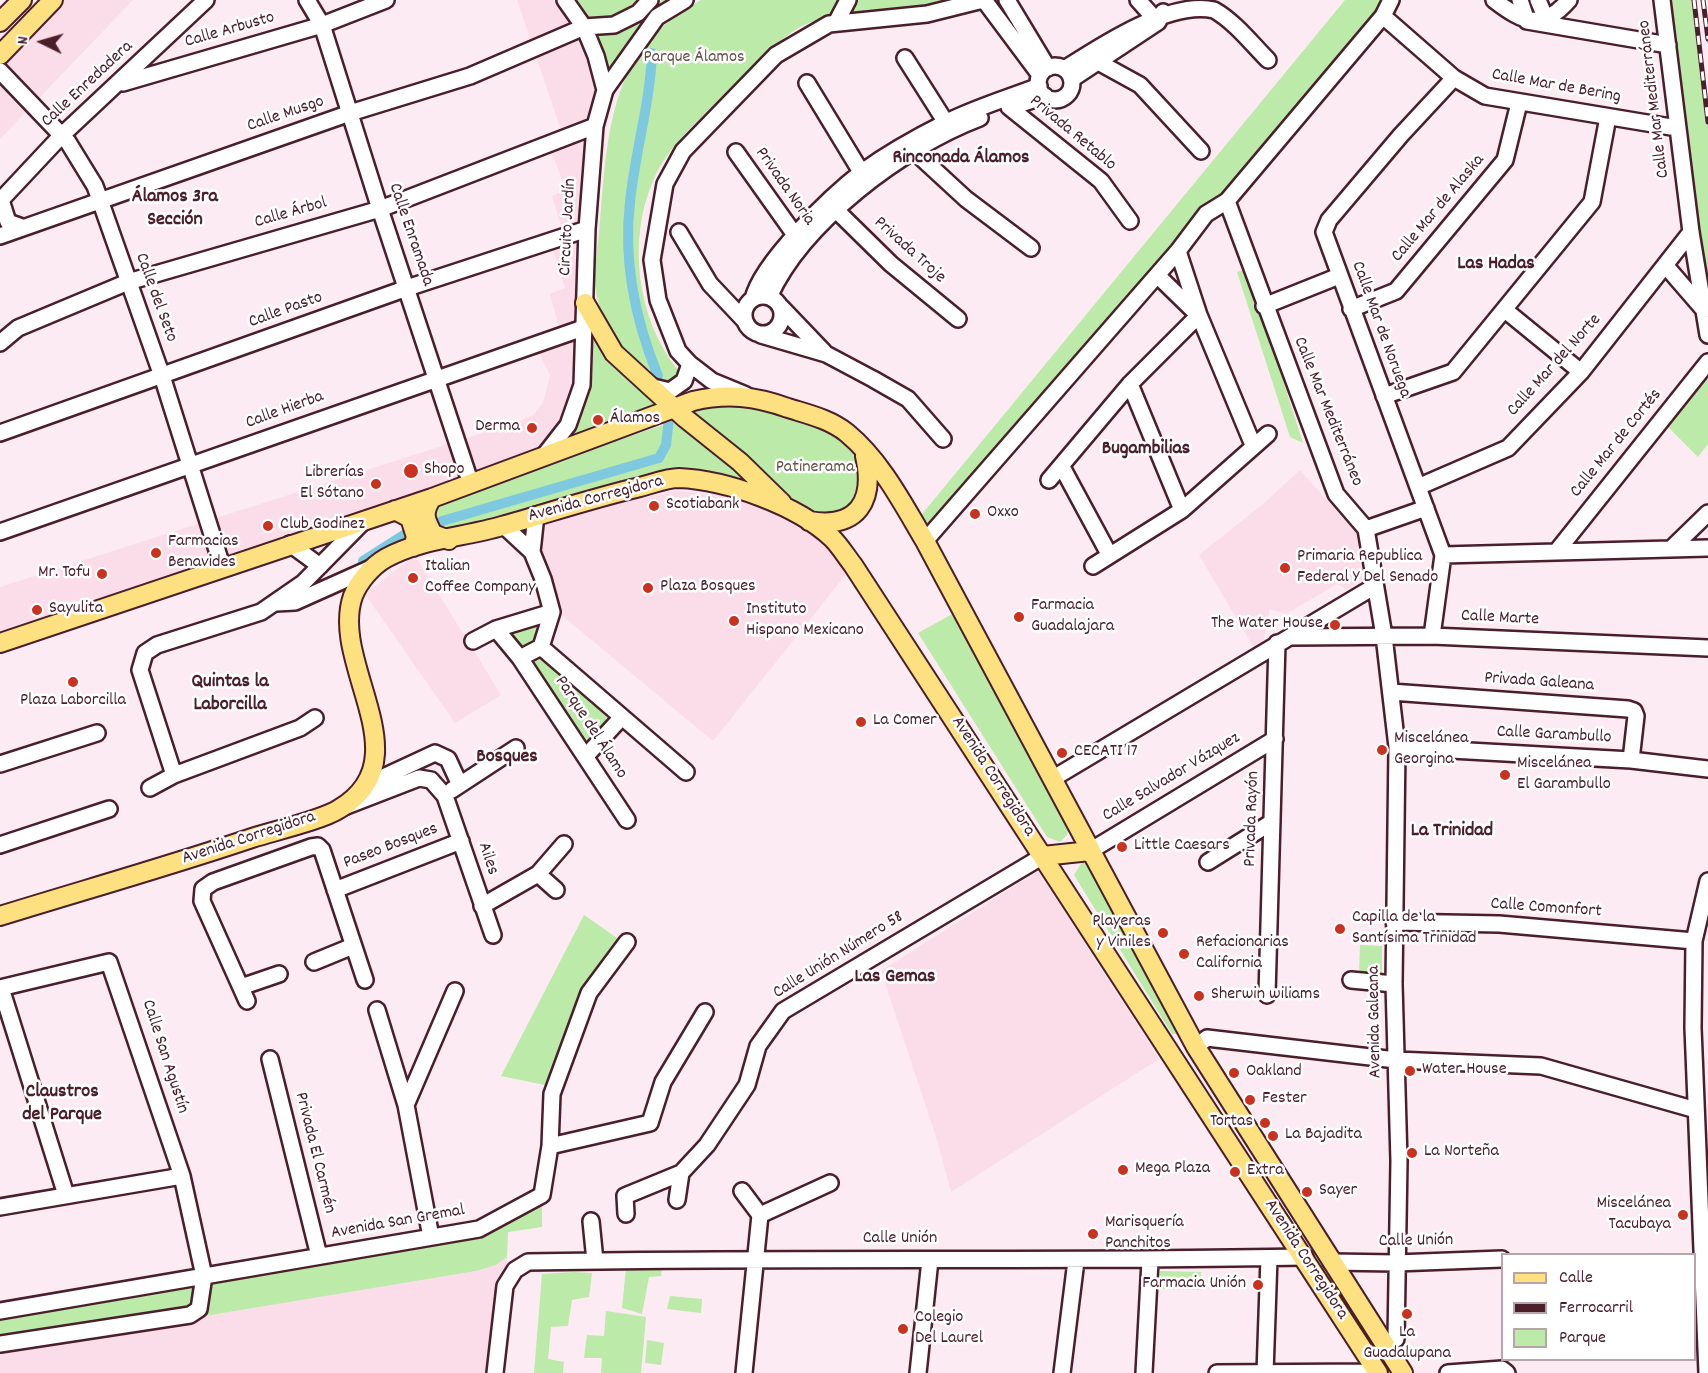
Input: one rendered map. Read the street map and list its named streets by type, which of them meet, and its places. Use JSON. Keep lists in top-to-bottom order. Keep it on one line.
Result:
{"streets":{"main road":["Avenida Corregidora"],"street":["Calle Arbusto","Calle Enredadera","Calle Mar de Bering","Calle Mar Mediterráneo","Calle Musgo","Privada Retablo","Privada Noria","Calle Mar de Alaska","Calle Árbol","Circuito Jardín","Calle Enramada","Privada Troje","Calle del Seto","Calle Pasto","Calle Mar de Noruega","Calle Mar del Norte","Calle Hierba","Calle Mar de Cortés","Calle Marte","Privada Galeana","Parque del Álamo","Calle Garambullo","Calle Salvador Vázquez","Privada Rayón","Paseo Bosques","Ailes","Calle Comonfort","Calle Unión Número 58","Avenida Galeana","Calle San Agustín","Privada El Carmén","Avenida San Gremal","Calle Unión"]},"crossings":[["Calle Arbusto","Calle Enredadera"],["Calle Arbusto","Calle Enramada"],["Calle Enredadera","Calle del Seto"],["Calle Mar de Bering","Calle Mar Mediterráneo"],["Calle Mar de Bering","Calle Mar de Alaska"],["Calle Mar de Bering","Calle Mar de Noruega"],["Calle Mar Mediterráneo","Calle Mar del Norte"],["Calle Musgo","Calle Enramada"],["Calle Musgo","Calle del Seto"],["Calle Mar de Alaska","Calle Mar de Noruega"],["Calle Árbol","Circuito Jardín"],["Calle Árbol","Calle Enramada"],["Calle Árbol","Calle del Seto"],["Circuito Jardín","Calle Pasto"],["Circuito Jardín","Calle Hierba"],["Circuito Jardín","Avenida Corregidora"],["Calle Enramada","Calle Pasto"],["Calle Enramada","Calle Hierba"],["Calle Enramada","Avenida Corregidora"],["Calle del Seto","Calle Pasto"],["Calle del Seto","Calle Hierba"],["Calle del Seto","Avenida Corregidora"],["Calle Mar de Noruega","Calle Mar del Norte"],["Calle Mar de Noruega","Calle Marte"],["Avenida Corregidora","Calle Salvador Vázquez"],["Avenida Corregidora","Calle Unión Número 58"],["Avenida Corregidora","Calle Unión"],["Calle Marte","Privada Rayón"],["Calle Marte","Avenida Galeana"],["Privada Galeana","Calle Garambullo"],["Privada Galeana","Avenida Galeana"],["Calle Garambullo","Avenida Galeana"],["Calle Salvador Vázquez","Privada Rayón"],["Paseo Bosques","Ailes"],["Calle Comonfort","Avenida Galeana"],["Avenida Galeana","Calle Unión"],["Calle San Agustín","Avenida San Gremal"],["Privada El Carmén","Avenida San Gremal"]],"districts":["Rinconada Álamos","Álamos 3ra Sección","Las Hadas","Bugambilias","Quintas la Laborcilla","Bosques","La Trinidad","Las Gemas","Claustros del Parque"],"parks":["Parque Álamos","Patinerama"],"places":["Álamos","Derma","Shopo","Librerías El Sótano","Scotiabank","Oxxo","Club Godinez","Farmacias Benavides","Primaria Republica Federal Y Del Senado","Mr. Tofu","Italian Coffee Company","Plaza Bosques","Sayulita","Farmacia Guadalajara","Instituto Hispano Mexicano","The Water House","Plaza Laborcilla","La Comer","Miscelánea Georgina","CECATI 17","Miscelánea El Garambullo","Little Caesars","Capilla de la Santísima Trinidad","Playeras y Viniles","Refacionarias California","Sherwin wiliams","Water House","Oakland","Fester","Tortas","La Bajadita","La Norteña","Mega Plaza","Extra","Sayer","Miscelánea Tacubaya","Marisquería Panchitos","Farmacia Unión","La Guadalupana","Colegio Del Laurel"],"legend":["Calle","Ferrocarril","Parque"],"north":"left"}
